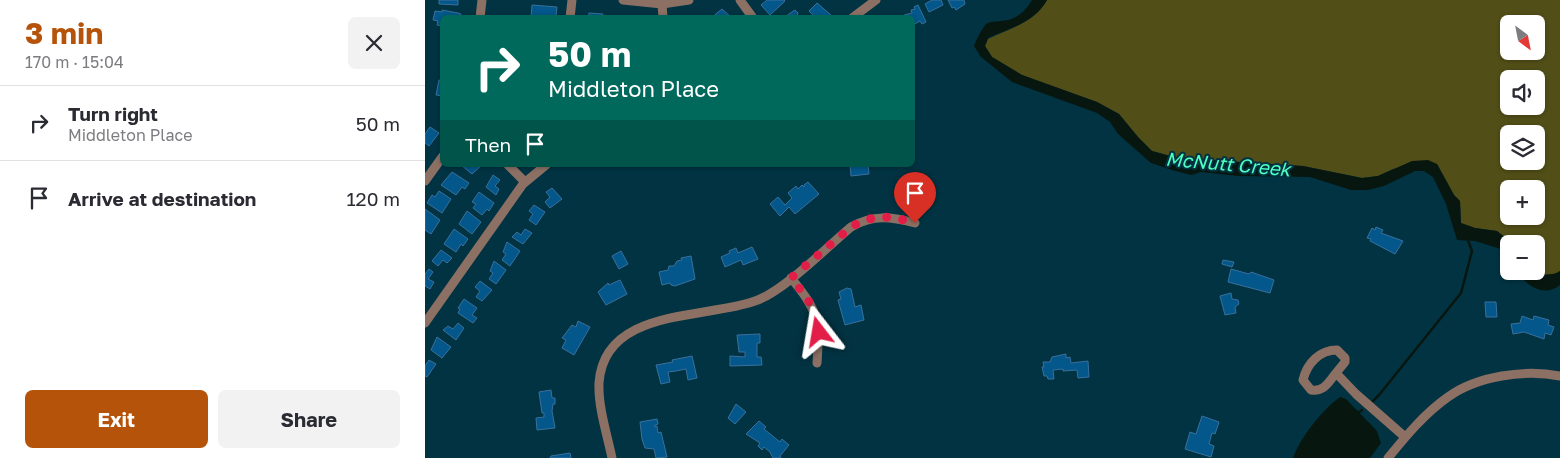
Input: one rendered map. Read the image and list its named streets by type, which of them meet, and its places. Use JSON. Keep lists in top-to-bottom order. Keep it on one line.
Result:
{"water":["McNutt Creek"],"north":"bottom right","page":{"heading":["3 min","170 m · 15:04"],"map_buttons":["+","−"],"turn":["50 m","Middleton Place"],"list":[{"name":"Turn right","note":"Middleton Place","value":"50 m"},{"name":"Arrive at destination","value":"120 m"}],"then":"Then","buttons":["Exit","Share"]}}
